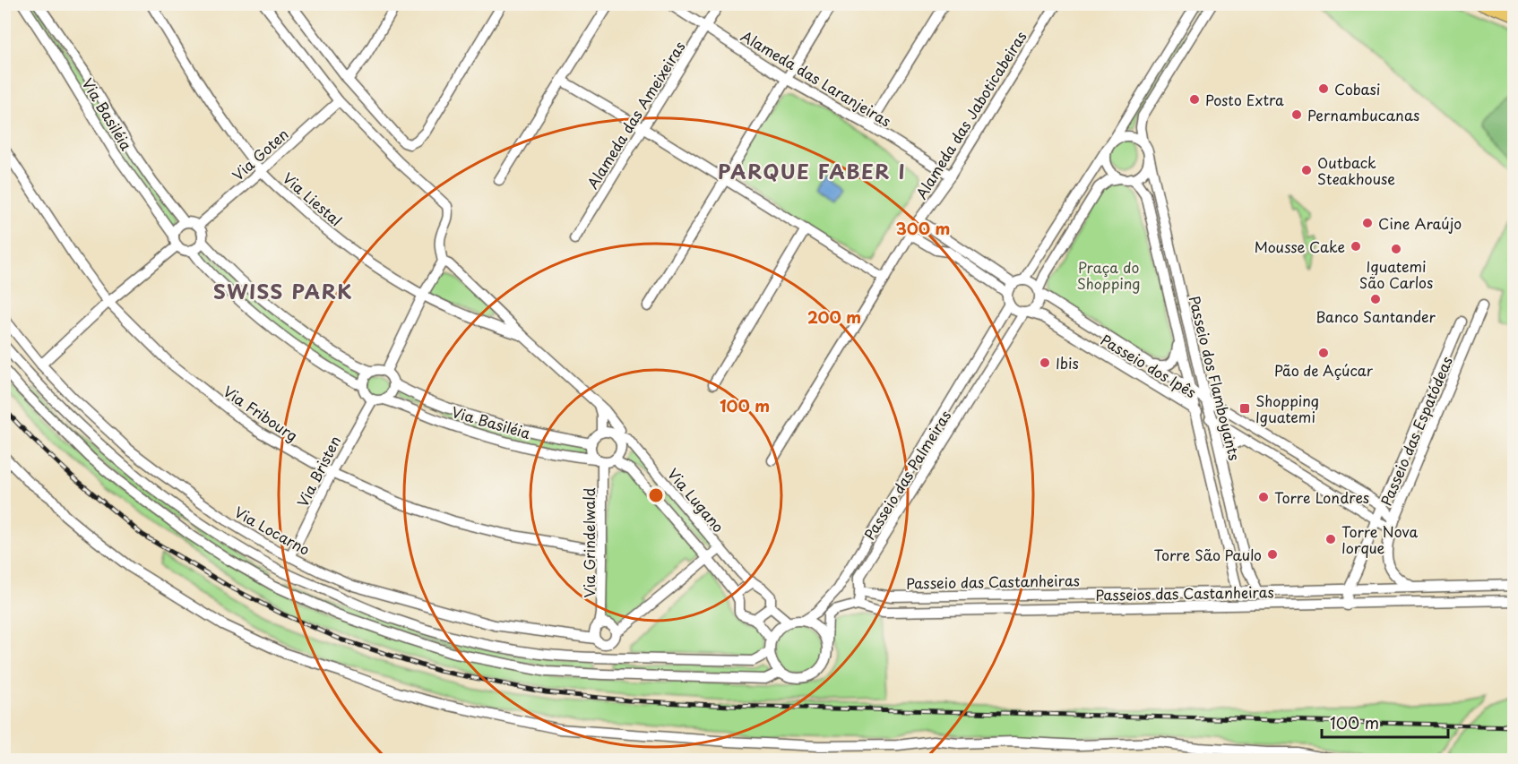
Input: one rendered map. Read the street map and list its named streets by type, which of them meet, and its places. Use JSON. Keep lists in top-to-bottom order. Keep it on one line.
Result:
{"streets":{"street":["Alameda das Laranjeiras","Via Basiléia","Alameda das Ameixeiras","Alameda das Jaboticabeiras","Via Goten","Via Liestal","Passeio dos Ipês","Passeio dos Flamboyants","Via Fribourg","Passeio das Espatódeas","Via Bristen","Passeio das Palmeiras","Via Lugano","Via Locarno","Via Grindelwald","Passeio das Castanheiras","Passeios das Castanheiras"]},"crossings":[["Alameda das Laranjeiras","Alameda das Ameixeiras"],["Alameda das Laranjeiras","Alameda das Jaboticabeiras"],["Via Basiléia","Via Goten"],["Via Basiléia","Via Bristen"],["Via Basiléia","Via Lugano"],["Via Basiléia","Via Grindelwald"],["Via Goten","Via Liestal"],["Passeio dos Ipês","Passeio dos Flamboyants"],["Passeio dos Ipês","Passeio das Espatódeas"],["Passeio dos Ipês","Passeio das Palmeiras"],["Passeio dos Flamboyants","Passeio das Castanheiras"],["Passeio dos Flamboyants","Passeios das Castanheiras"],["Via Fribourg","Via Bristen"],["Via Fribourg","Via Grindelwald"],["Passeio das Espatódeas","Passeio das Castanheiras"],["Via Bristen","Via Locarno"],["Passeio das Palmeiras","Via Lugano"],["Passeio das Palmeiras","Passeio das Castanheiras"],["Passeio das Palmeiras","Passeios das Castanheiras"],["Via Lugano","Via Grindelwald"],["Via Locarno","Via Grindelwald"]],"districts":["PARQUE FABER I","SWISS PARK"],"parks":["Praça do Shopping"],"places":{"other":["Cobasi","Posto Extra","Pernambucanas","Outback Steakhouse","Cine Araújo","Mousse Cake","Iguatemi São Carlos","Banco Santander","Pão de Açúcar","Ibis","Torre Londres","Torre Nova Iorque","Torre São Paulo"],"transit":["Shopping Iguatemi"]},"scale_bar":"100 m","rings":["300 m","200 m","100 m"]}
